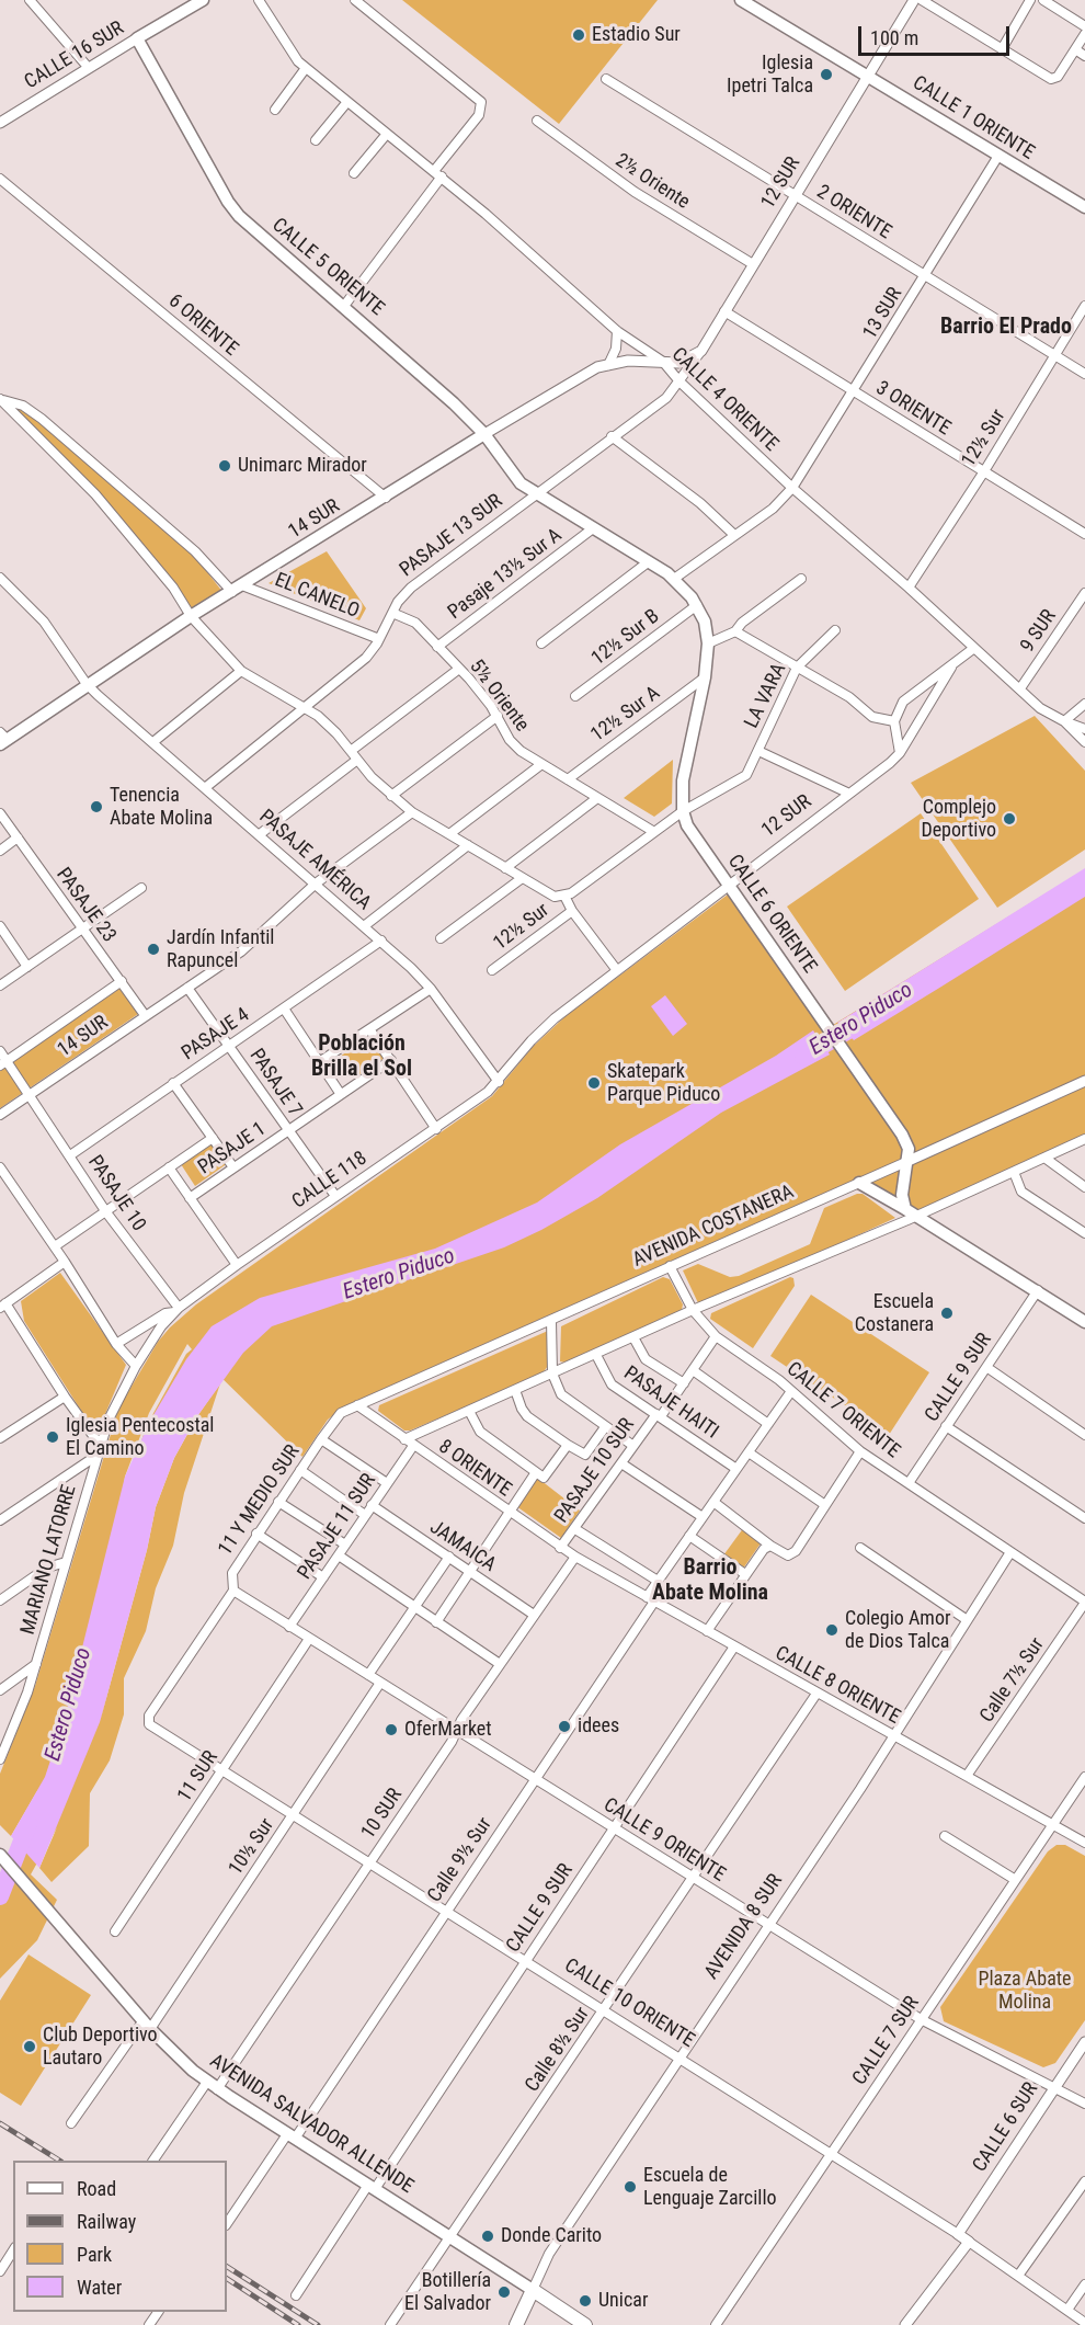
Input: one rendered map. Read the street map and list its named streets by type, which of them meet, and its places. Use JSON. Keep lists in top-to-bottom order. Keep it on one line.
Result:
{"streets":{"main road":["CALLE 16 SUR","CALLE 1 ORIENTE","CALLE 5 ORIENTE","14 SUR","CALLE 6 ORIENTE","AVENIDA 8 SUR","AVENIDA SALVADOR ALLENDE"],"street":["2½ Oriente","12 SUR","2 ORIENTE","13 SUR","6 ORIENTE","CALLE 4 ORIENTE","3 ORIENTE","12½ Sur","PASAJE 13 SUR","Pasaje 13½ Sur A","EL CANELO","9 SUR","12½ Sur B","5½ Oriente","LA VARA","12½ Sur A","PASAJE AMÉRICA","PASAJE 23","PASAJE 4","PASAJE 7","PASAJE 1","CALLE 118","PASAJE 10","AVENIDA COSTANERA","CALLE 9 SUR","PASAJE HAITI","CALLE 7 ORIENTE","8 ORIENTE","PASAJE 10 SUR","11 Y MEDIO SUR","PASAJE 11 SUR","JAMAICA","MARIANO LATORRE","Calle 7½ Sur","CALLE 8 ORIENTE","11 SUR","10 SUR","CALLE 9 ORIENTE","10½ Sur","Calle 9½ Sur","CALLE 10 ORIENTE","CALLE 7 SUR","Calle 8½ Sur","CALLE 6 SUR"]},"crossings":[["CALLE 16 SUR","CALLE 5 ORIENTE"],["CALLE 1 ORIENTE","12 SUR"],["CALLE 1 ORIENTE","13 SUR"],["2½ Oriente","12 SUR"],["12 SUR","2 ORIENTE"],["12 SUR","3 ORIENTE"],["12 SUR","PASAJE 13 SUR"],["12 SUR","PASAJE AMÉRICA"],["12 SUR","CALLE 6 ORIENTE"],["12 SUR","CALLE 118"],["2 ORIENTE","13 SUR"],["2 ORIENTE","12½ Sur"],["CALLE 5 ORIENTE","14 SUR"],["CALLE 5 ORIENTE","PASAJE 13 SUR"],["CALLE 5 ORIENTE","CALLE 6 ORIENTE"],["13 SUR","CALLE 4 ORIENTE"],["13 SUR","3 ORIENTE"],["6 ORIENTE","14 SUR"],["CALLE 4 ORIENTE","12½ Sur"],["CALLE 4 ORIENTE","14 SUR"],["CALLE 4 ORIENTE","PASAJE 13 SUR"],["CALLE 4 ORIENTE","9 SUR"],["3 ORIENTE","12½ Sur"],["14 SUR","EL CANELO"],["14 SUR","PASAJE AMÉRICA"],["14 SUR","PASAJE 23"],["14 SUR","PASAJE 7"],["14 SUR","PASAJE 10"],["PASAJE 13 SUR","EL CANELO"],["PASAJE 13 SUR","5½ Oriente"],["PASAJE 13 SUR","PASAJE AMÉRICA"],["PASAJE 13 SUR","CALLE 6 ORIENTE"],["Pasaje 13½ Sur A","5½ Oriente"],["Pasaje 13½ Sur A","CALLE 6 ORIENTE"],["12½ Sur B","CALLE 6 ORIENTE"],["5½ Oriente","LA VARA"],["5½ Oriente","12½ Sur A"],["LA VARA","CALLE 6 ORIENTE"],["12½ Sur A","CALLE 6 ORIENTE"],["PASAJE AMÉRICA","PASAJE 4"],["PASAJE AMÉRICA","CALLE 118"],["CALLE 6 ORIENTE","AVENIDA COSTANERA"],["PASAJE 4","PASAJE 7"],["PASAJE 4","PASAJE 10"],["PASAJE 7","PASAJE 1"],["PASAJE 7","CALLE 118"],["CALLE 118","PASAJE 10"],["CALLE 118","MARIANO LATORRE"],["PASAJE 10","MARIANO LATORRE"],["AVENIDA COSTANERA","CALLE 7 ORIENTE"],["AVENIDA COSTANERA","8 ORIENTE"],["AVENIDA COSTANERA","11 Y MEDIO SUR"],["CALLE 9 SUR","CALLE 7 ORIENTE"],["CALLE 9 SUR","CALLE 8 ORIENTE"],["CALLE 9 SUR","CALLE 9 ORIENTE"],["CALLE 9 SUR","CALLE 10 ORIENTE"],["CALLE 9 SUR","AVENIDA SALVADOR ALLENDE"],["PASAJE HAITI","PASAJE 10 SUR"],["PASAJE HAITI","Calle 9½ Sur"],["CALLE 7 ORIENTE","PASAJE 10 SUR"],["CALLE 7 ORIENTE","Calle 7½ Sur"],["CALLE 7 ORIENTE","Calle 9½ Sur"],["CALLE 7 ORIENTE","AVENIDA 8 SUR"],["8 ORIENTE","PASAJE 10 SUR"],["8 ORIENTE","11 Y MEDIO SUR"],["8 ORIENTE","PASAJE 11 SUR"],["8 ORIENTE","CALLE 8 ORIENTE"],["8 ORIENTE","10 SUR"],["11 Y MEDIO SUR","CALLE 9 ORIENTE"],["11 Y MEDIO SUR","CALLE 10 ORIENTE"],["PASAJE 11 SUR","JAMAICA"],["PASAJE 11 SUR","CALLE 9 ORIENTE"],["JAMAICA","10 SUR"],["Calle 7½ Sur","CALLE 8 ORIENTE"],["CALLE 8 ORIENTE","10 SUR"],["CALLE 8 ORIENTE","Calle 9½ Sur"],["CALLE 8 ORIENTE","AVENIDA 8 SUR"],["CALLE 8 ORIENTE","CALLE 7 SUR"],["CALLE 8 ORIENTE","Calle 8½ Sur"],["11 SUR","CALLE 9 ORIENTE"],["11 SUR","CALLE 10 ORIENTE"],["10 SUR","CALLE 9 ORIENTE"],["10 SUR","CALLE 10 ORIENTE"],["10 SUR","AVENIDA SALVADOR ALLENDE"],["CALLE 9 ORIENTE","10½ Sur"],["CALLE 9 ORIENTE","Calle 9½ Sur"],["CALLE 9 ORIENTE","AVENIDA 8 SUR"],["CALLE 9 ORIENTE","CALLE 7 SUR"],["CALLE 9 ORIENTE","Calle 8½ Sur"],["CALLE 9 ORIENTE","CALLE 6 SUR"],["10½ Sur","CALLE 10 ORIENTE"],["10½ Sur","AVENIDA SALVADOR ALLENDE"],["Calle 9½ Sur","CALLE 10 ORIENTE"],["Calle 9½ Sur","AVENIDA SALVADOR ALLENDE"],["AVENIDA 8 SUR","CALLE 10 ORIENTE"],["AVENIDA 8 SUR","AVENIDA SALVADOR ALLENDE"],["CALLE 10 ORIENTE","CALLE 7 SUR"],["CALLE 10 ORIENTE","Calle 8½ Sur"],["CALLE 10 ORIENTE","CALLE 6 SUR"],["Calle 8½ Sur","AVENIDA SALVADOR ALLENDE"]],"districts":["Barrio El Prado","Población Brilla el Sol","Barrio Abate Molina"],"water":["Estero Piduco"],"parks":["Plaza Abate Molina"],"places":["Estadio Sur","Iglesia Ipetri Talca","Unimarc Mirador","Tenencia Abate Molina","Complejo Deportivo","Jardín Infantil Rapuncel","Skatepark Parque Piduco","Escuela Costanera","Iglesia Pentecostal El Camino","Colegio Amor de Dios Talca","idees","OferMarket","Club Deportivo Lautaro","Escuela de Lenguaje Zarcillo","Donde Carito","Botillería El Salvador","Unicar"],"legend":["Road","Railway","Park","Water"],"scale_bar":"100 m"}
